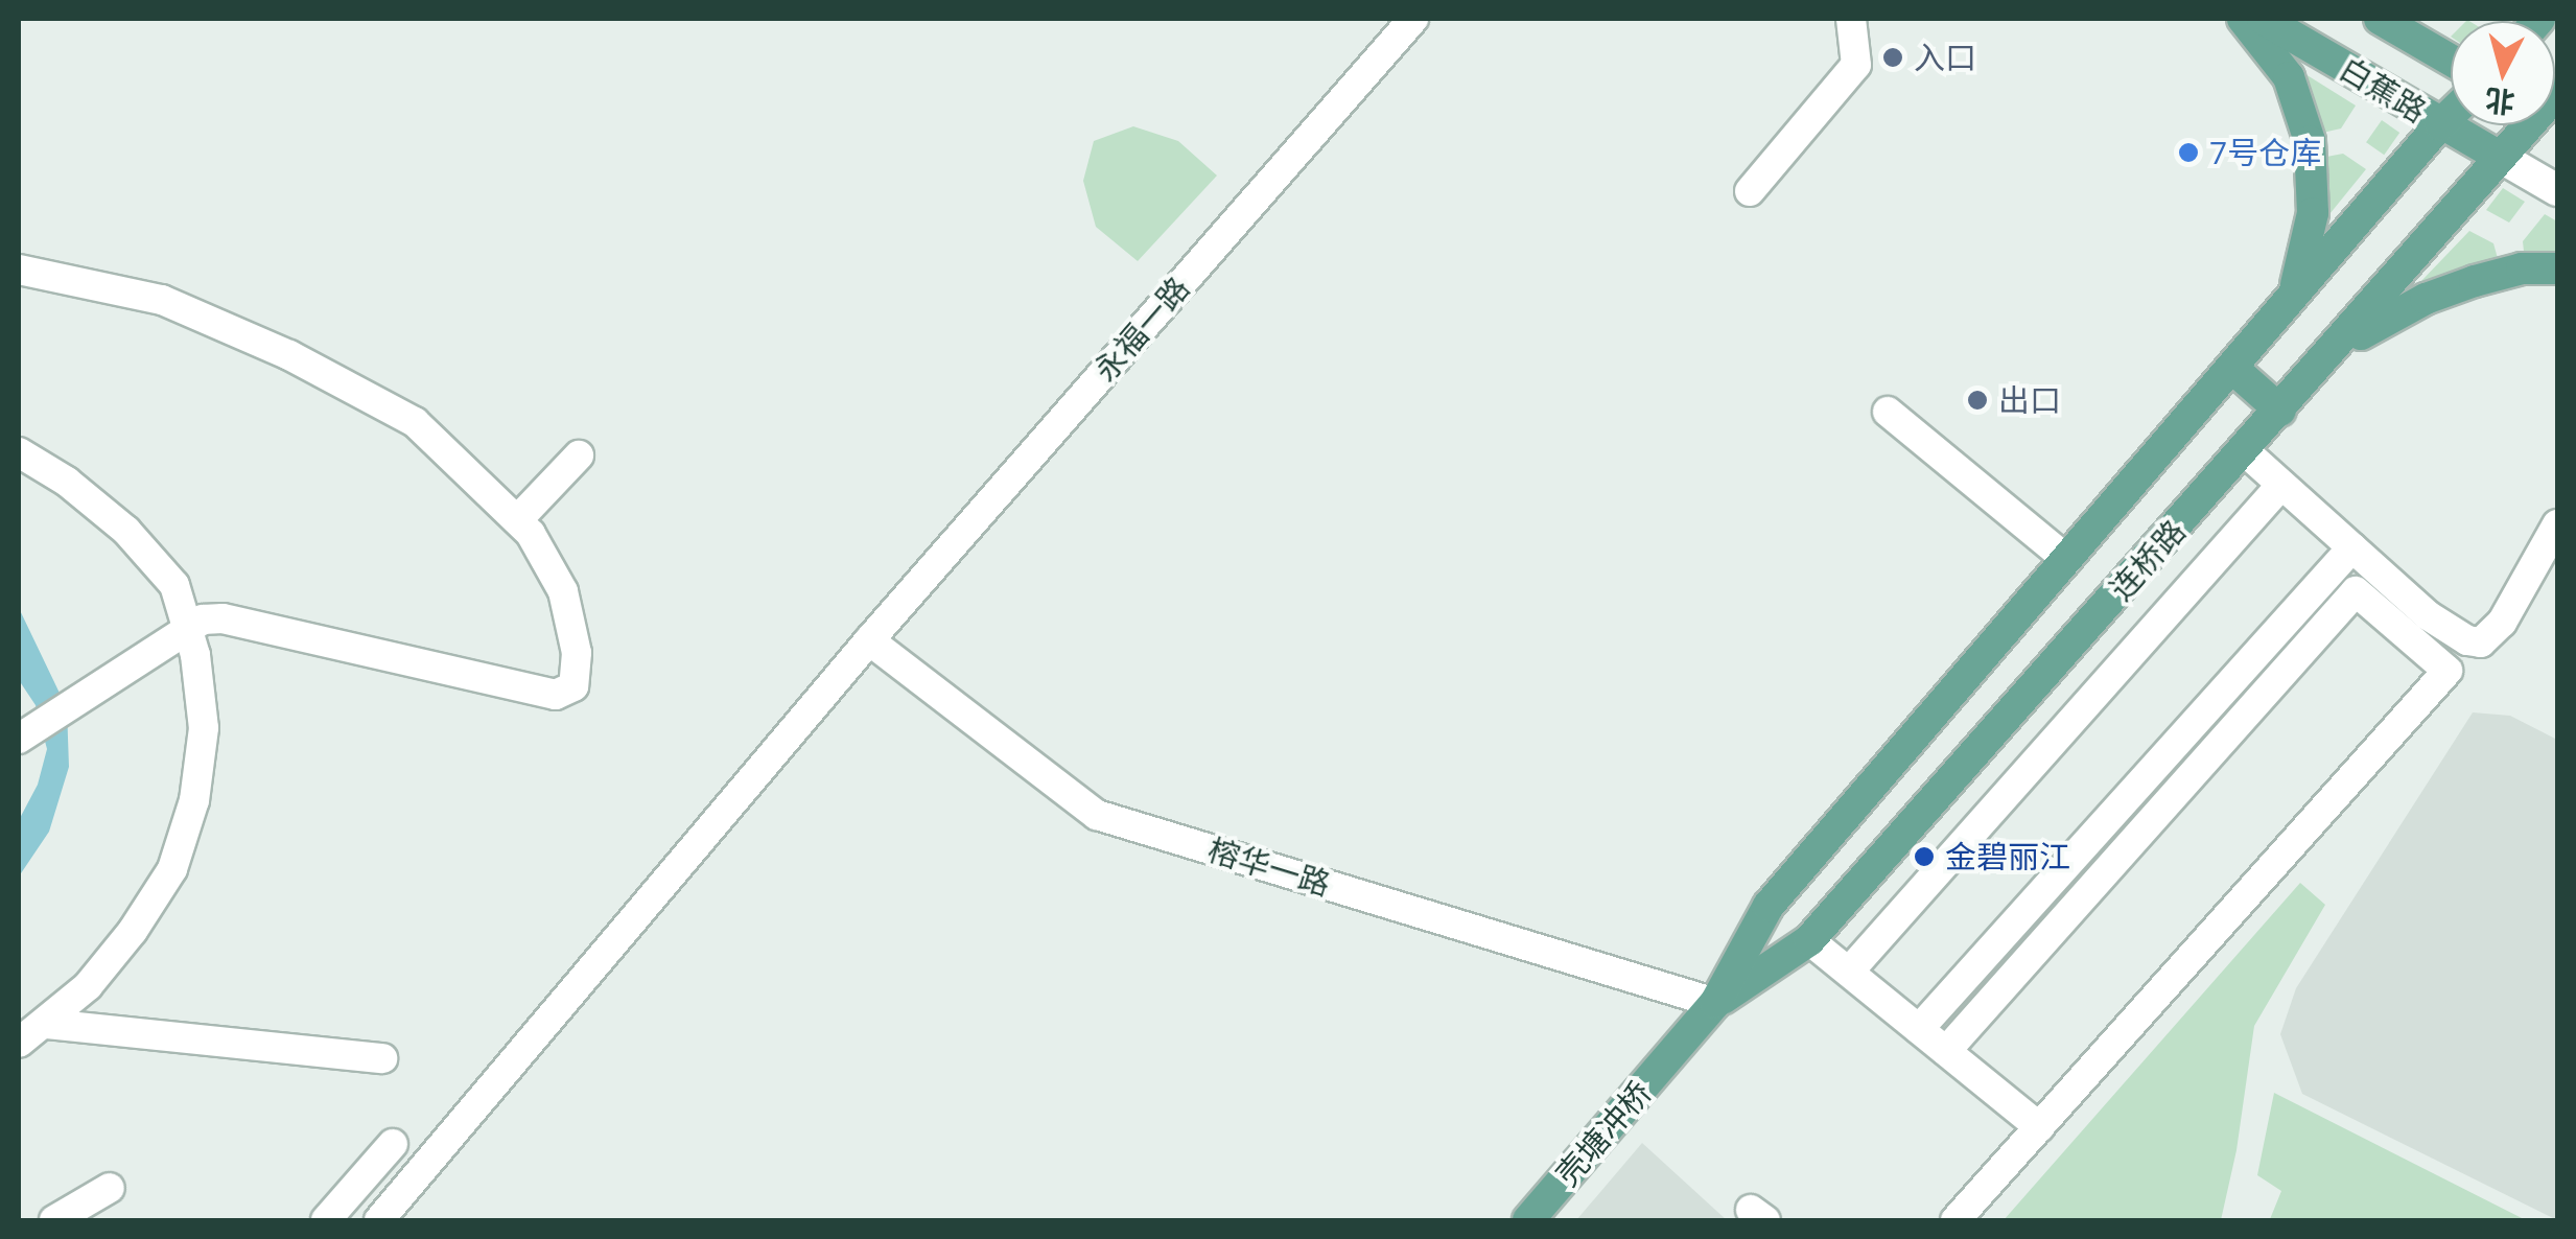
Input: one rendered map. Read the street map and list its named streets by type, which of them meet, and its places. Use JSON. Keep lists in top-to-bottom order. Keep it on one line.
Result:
{"streets":{"main road":["白蕉路","连桥路","壳塘冲桥"],"street":["永福一路","榕华一路"]},"crossings":[["白蕉路","连桥路"],["永福一路","榕华一路"],["连桥路","榕华一路"],["连桥路","壳塘冲桥"]],"places":["入口","7号仓库","出口","金碧丽江"],"north":"bottom"}
